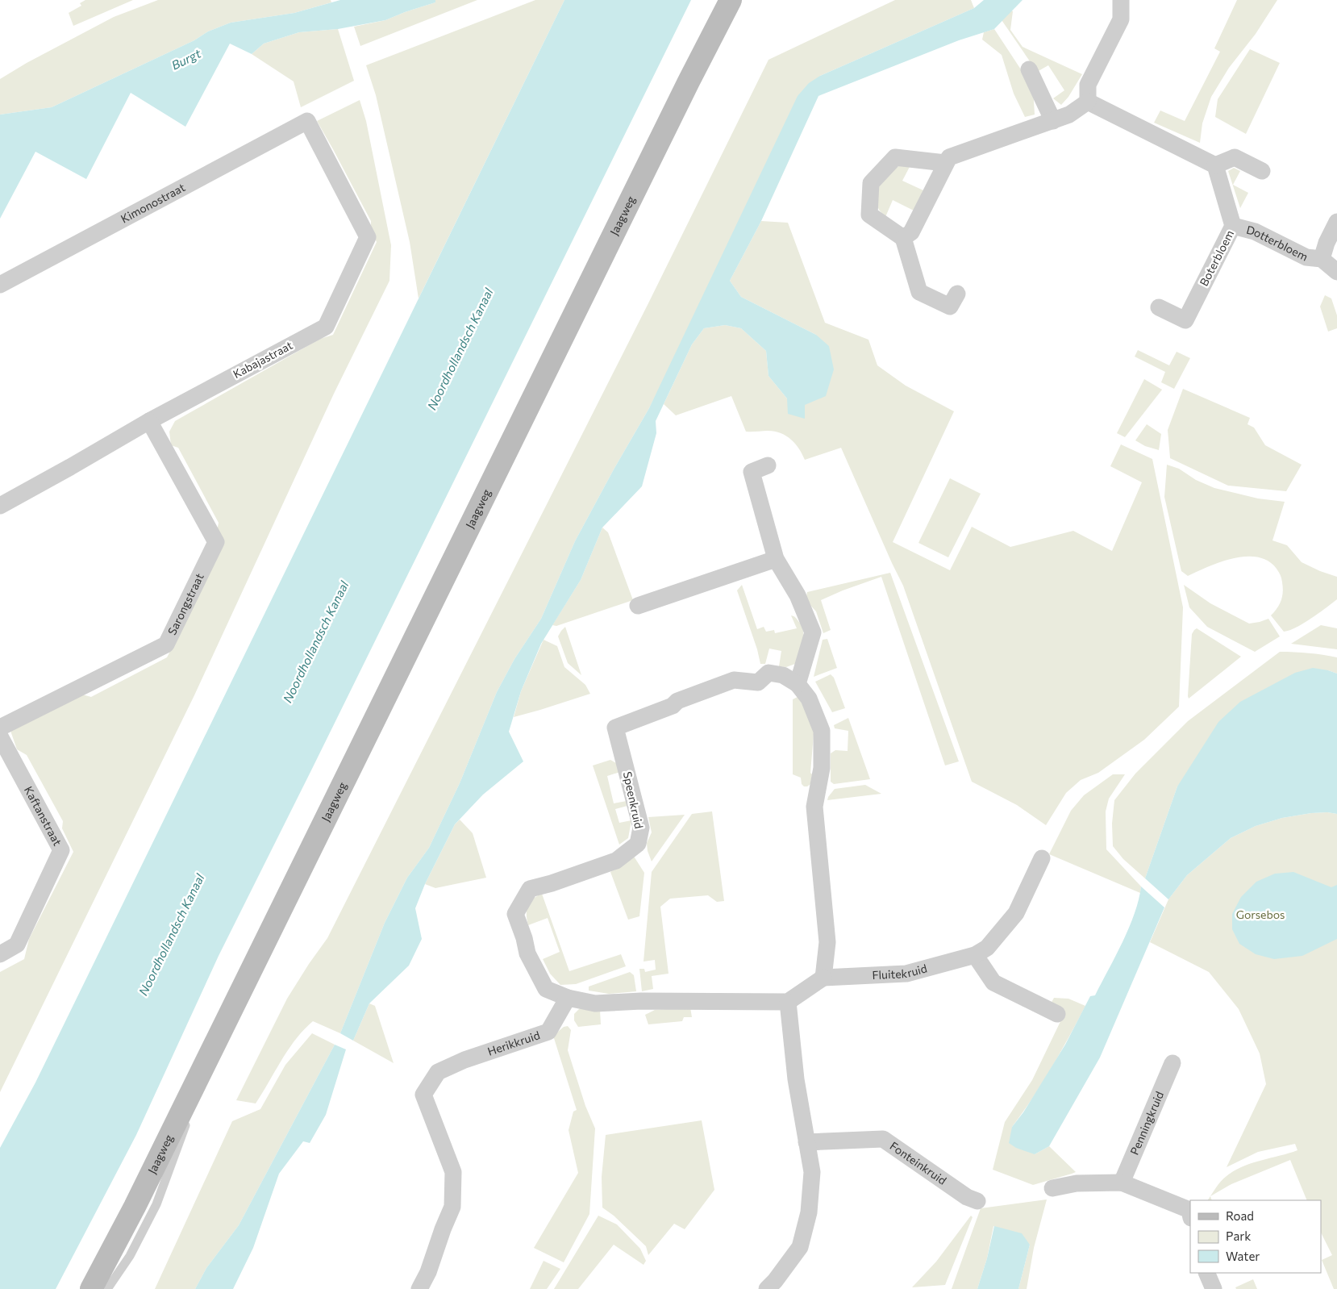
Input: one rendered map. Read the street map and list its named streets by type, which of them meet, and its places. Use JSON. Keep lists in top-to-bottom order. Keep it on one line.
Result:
{"streets":{"main road":["Jaagweg"],"street":["Kimonostraat","Dotterbloem","Boterbloem","Kabajastraat","Sarongstraat","Speenkruid","Kaftanstraat","Fluitekruid","Herikkruid","Penningkruid","Fonteinkruid"]},"crossings":[["Kimonostraat","Kabajastraat"],["Dotterbloem","Boterbloem"],["Kabajastraat","Sarongstraat"],["Speenkruid","Fluitekruid"],["Speenkruid","Herikkruid"]],"water":["Burgt","Noordhollandsch Kanaal"],"parks":["Gorsebos"],"legend":["Road","Park","Water"]}
